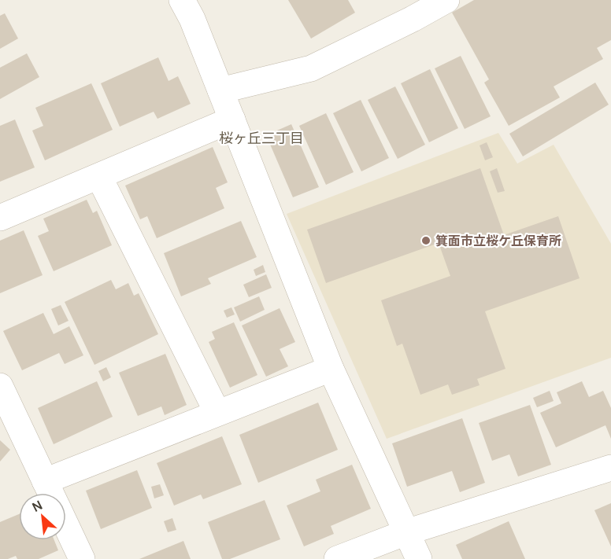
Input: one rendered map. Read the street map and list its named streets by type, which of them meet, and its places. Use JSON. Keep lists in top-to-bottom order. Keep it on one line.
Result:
{"districts":["桜ヶ丘三丁目"],"places":["箕面市立桜ケ丘保育所"],"north":"top left"}
